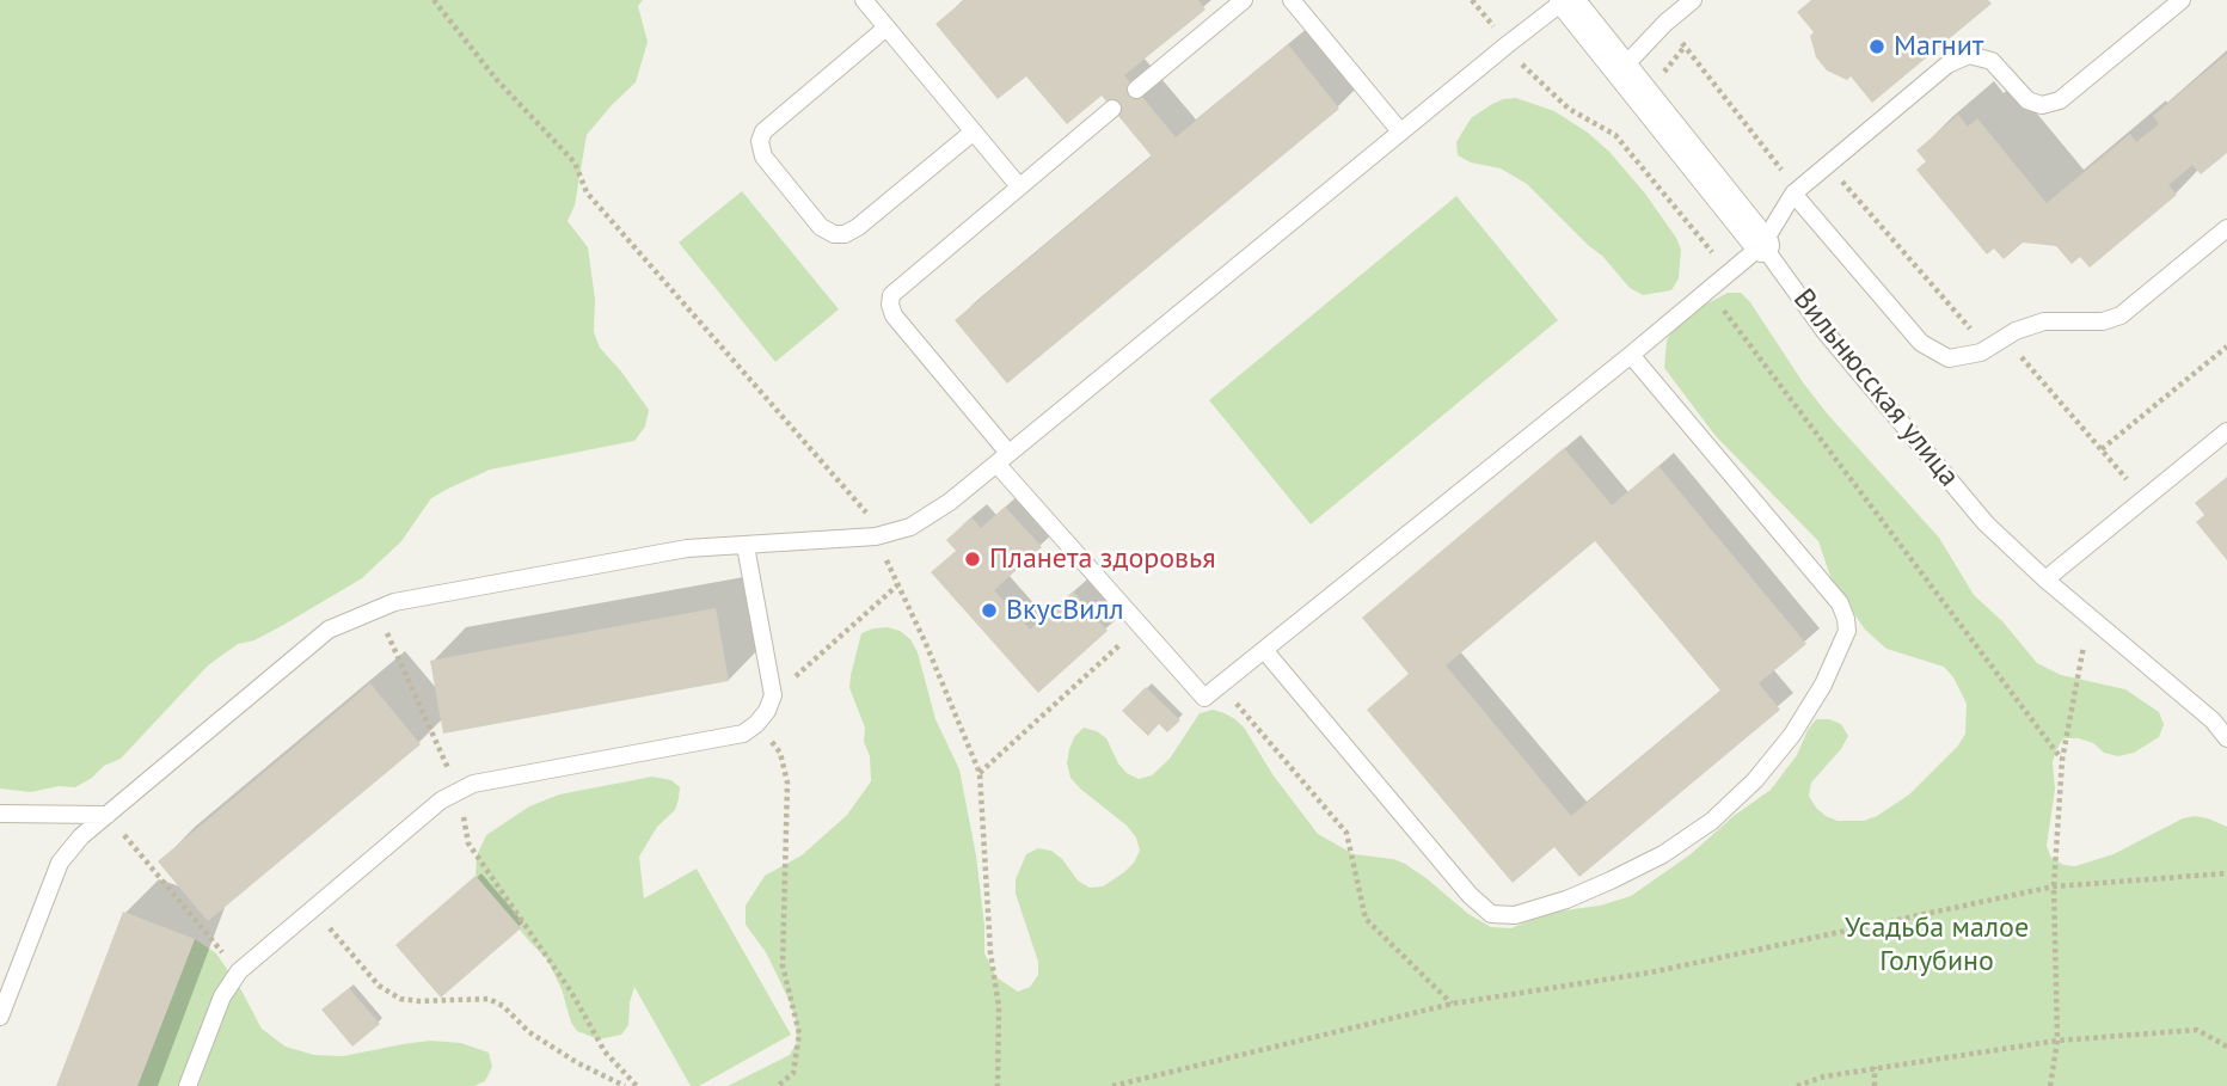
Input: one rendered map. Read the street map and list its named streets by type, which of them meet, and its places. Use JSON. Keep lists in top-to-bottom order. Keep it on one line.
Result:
{"streets":{"street":["Вильнюсская улица"]},"parks":["Усадьба малое Голубино"],"places":["Магнит","Планета здоровья","ВкусВилл"]}
